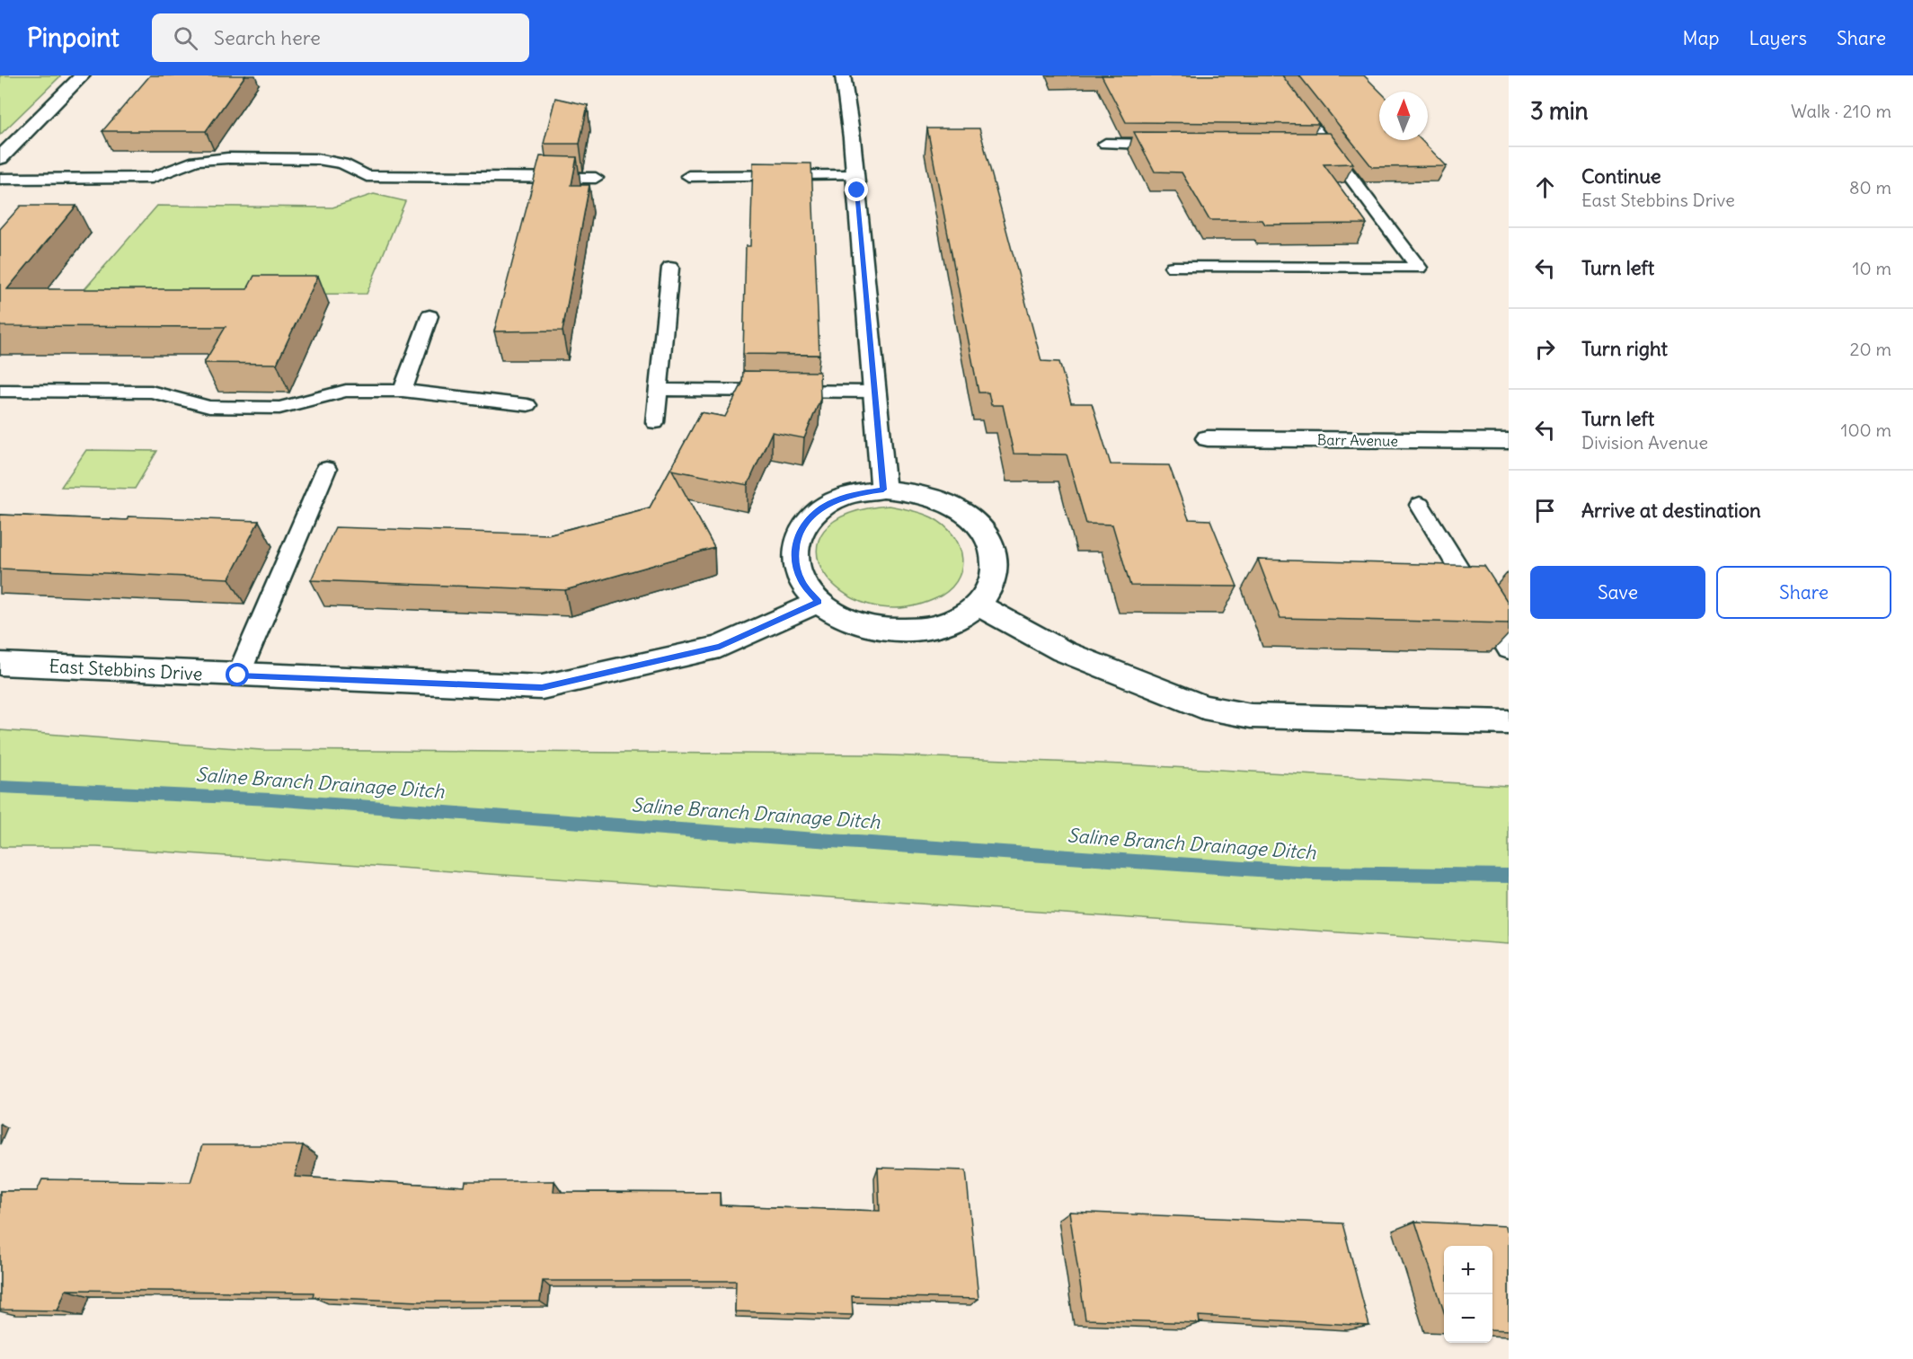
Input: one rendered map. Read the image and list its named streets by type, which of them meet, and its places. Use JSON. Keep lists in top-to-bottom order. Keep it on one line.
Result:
{"streets":{"street":["Barr Avenue","East Stebbins Drive"]},"water":["Saline Branch Drainage Ditch"],"north":"top","page":{"header":"Pinpoint","search":"Search here","nav":["Map","Layers","Share"],"heading":["3 min","Walk · 210 m"],"list":[["Continue","East Stebbins Drive","80 m"],["Turn left","10 m"],["Turn right","20 m"],["Turn left","Division Avenue","100 m"],"Arrive at destination"],"buttons":["Save","Share"],"map_buttons":["+","−"]}}
